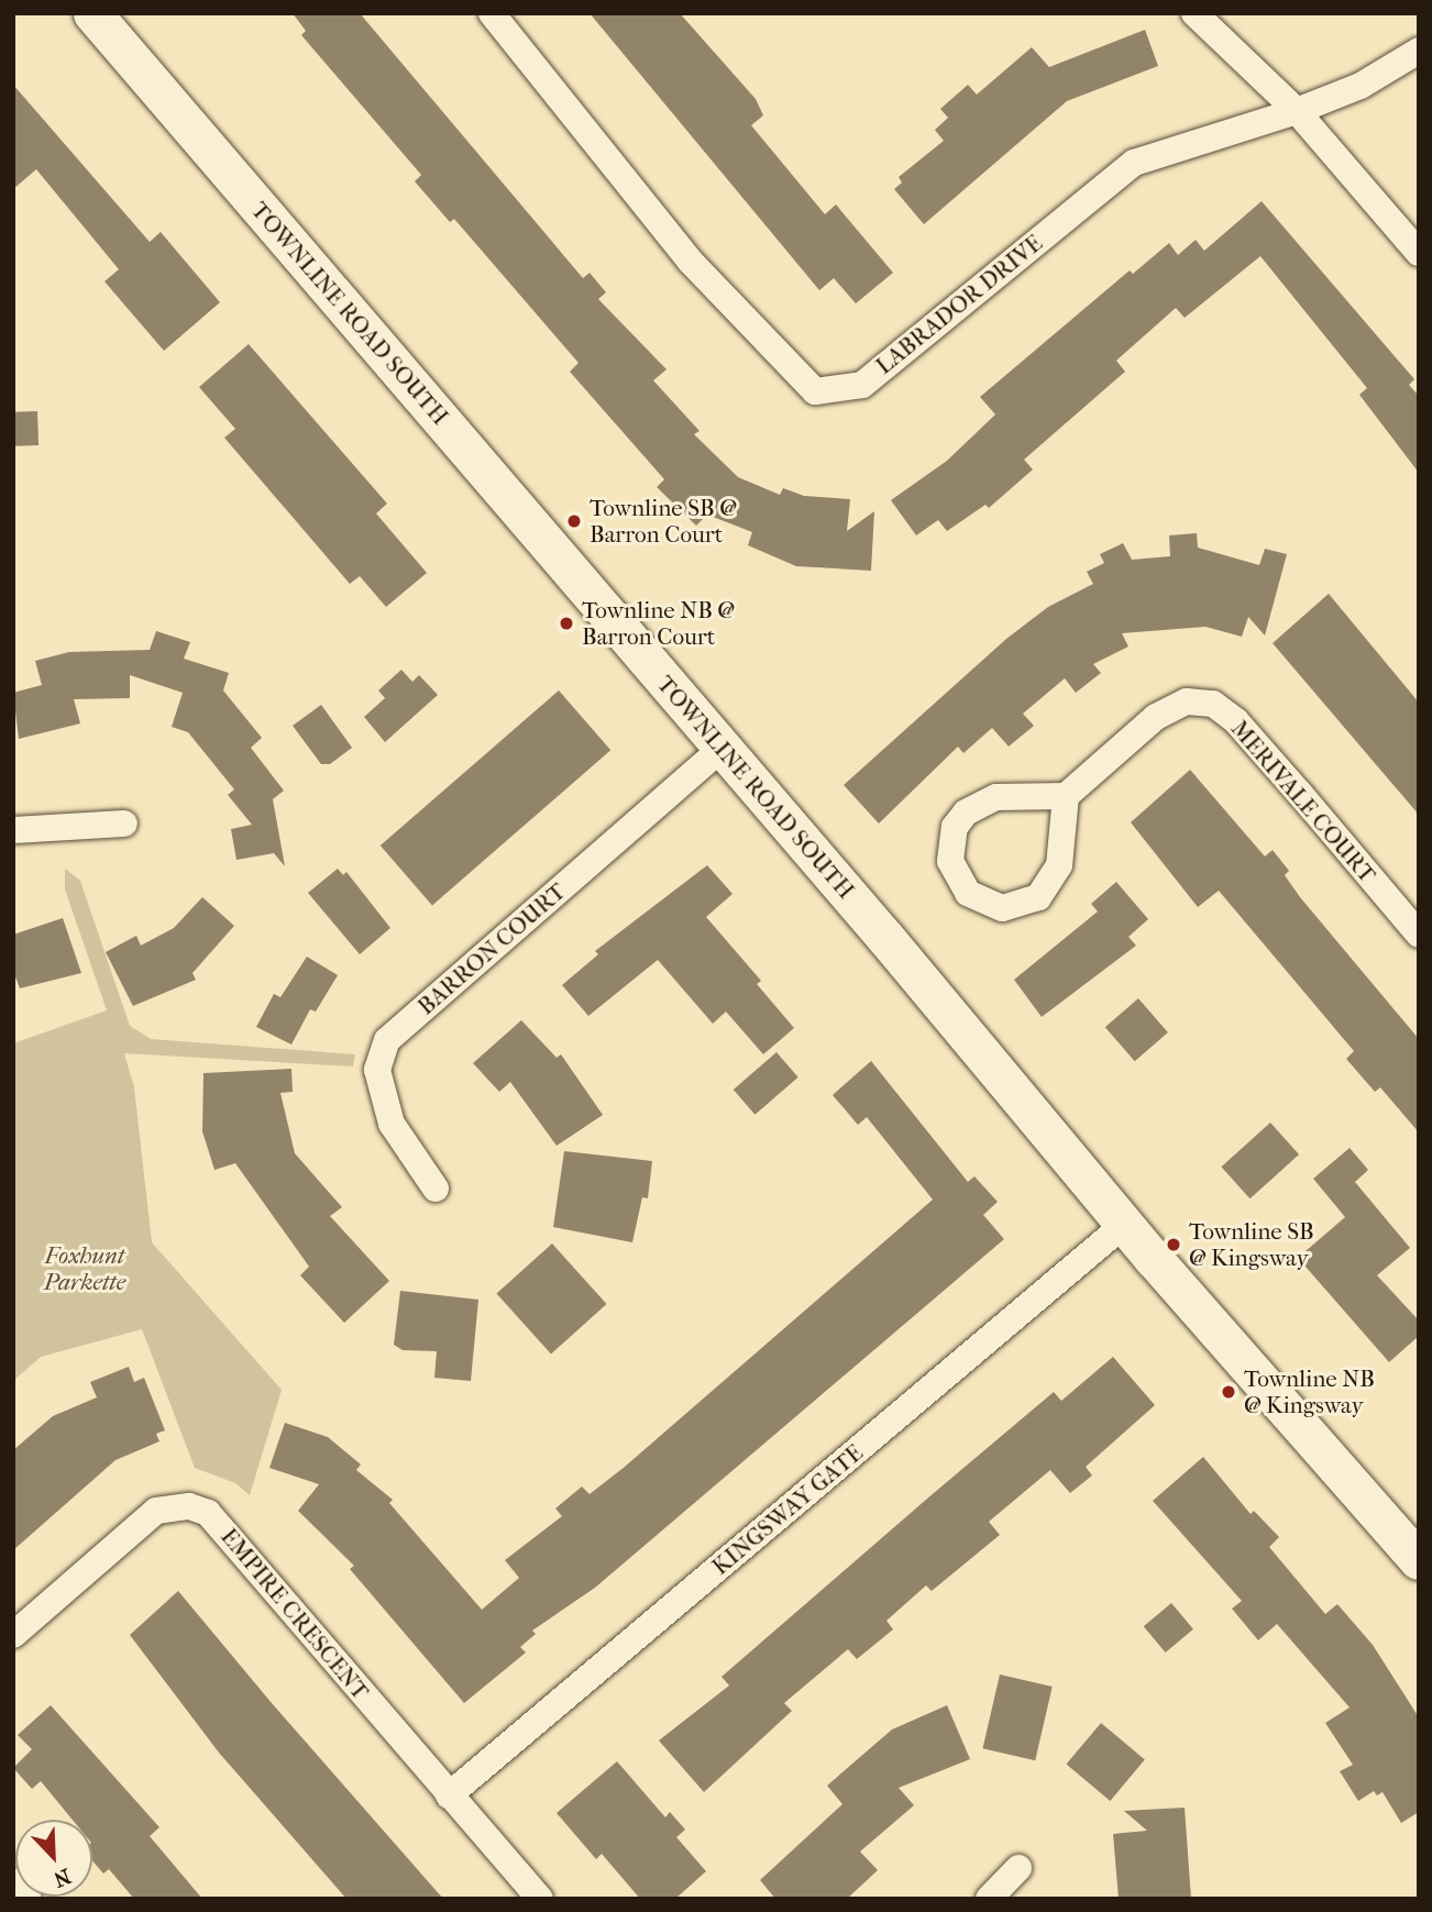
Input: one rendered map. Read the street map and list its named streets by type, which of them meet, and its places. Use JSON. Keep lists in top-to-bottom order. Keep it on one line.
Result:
{"streets":{"main road":["TOWNLINE ROAD SOUTH"],"street":["LABRADOR DRIVE","MERIVALE COURT","BARRON COURT","KINGSWAY GATE","EMPIRE CRESCENT"]},"crossings":[["TOWNLINE ROAD SOUTH","BARRON COURT"],["TOWNLINE ROAD SOUTH","KINGSWAY GATE"],["KINGSWAY GATE","EMPIRE CRESCENT"]],"parks":["Foxhunt Parkette"],"places":["Townline SB @ Barron Court","Townline NB @ Barron Court","Townline SB @ Kingsway","Townline NB @ Kingsway"],"north":"bottom right"}
